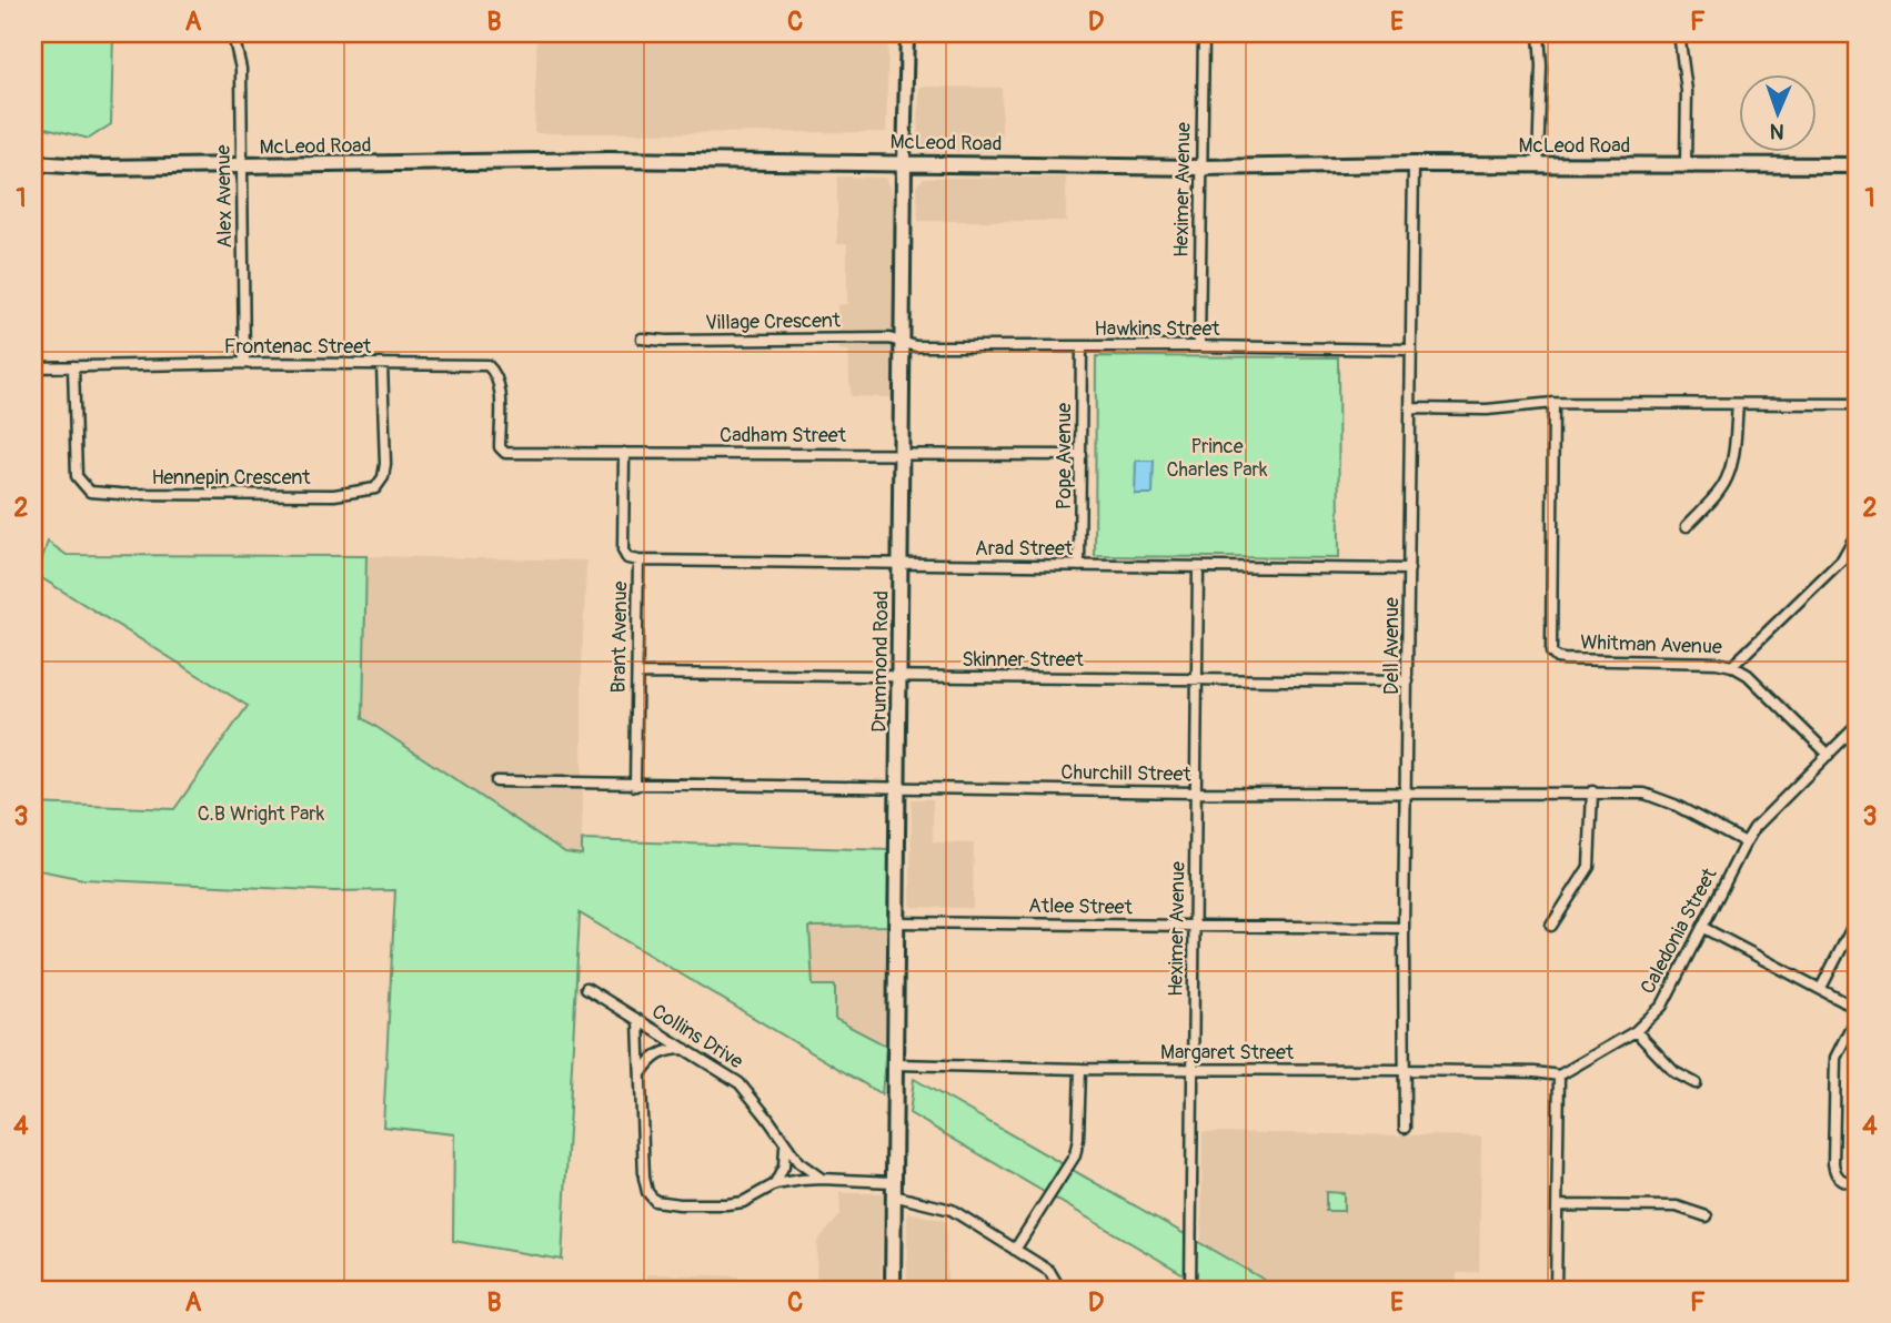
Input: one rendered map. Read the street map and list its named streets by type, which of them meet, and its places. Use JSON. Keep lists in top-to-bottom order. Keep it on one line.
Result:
{"streets":{"main road":["McLeod Road","Drummond Road"],"street":["Heximer Avenue","Alex Avenue","Village Crescent","Hawkins Street","Frontenac Street","Cadham Street","Pope Avenue","Hennepin Crescent","Arad Street","Brant Avenue","Whitman Avenue","Dell Avenue","Skinner Street","Churchill Street","Atlee Street","Caledonia Street","Collins Drive","Margaret Street"]},"crossings":[["McLeod Road","Heximer Avenue"],["McLeod Road","Alex Avenue"],["McLeod Road","Dell Avenue"],["McLeod Road","Drummond Road"],["Heximer Avenue","Hawkins Street"],["Heximer Avenue","Arad Street"],["Heximer Avenue","Skinner Street"],["Heximer Avenue","Churchill Street"],["Heximer Avenue","Atlee Street"],["Heximer Avenue","Margaret Street"],["Alex Avenue","Frontenac Street"],["Village Crescent","Hawkins Street"],["Village Crescent","Drummond Road"],["Hawkins Street","Pope Avenue"],["Hawkins Street","Dell Avenue"],["Hawkins Street","Drummond Road"],["Frontenac Street","Cadham Street"],["Frontenac Street","Hennepin Crescent"],["Cadham Street","Pope Avenue"],["Cadham Street","Brant Avenue"],["Cadham Street","Drummond Road"],["Pope Avenue","Arad Street"],["Arad Street","Brant Avenue"],["Arad Street","Dell Avenue"],["Arad Street","Drummond Road"],["Brant Avenue","Skinner Street"],["Brant Avenue","Churchill Street"],["Whitman Avenue","Caledonia Street"],["Dell Avenue","Skinner Street"],["Dell Avenue","Churchill Street"],["Dell Avenue","Atlee Street"],["Dell Avenue","Margaret Street"],["Skinner Street","Drummond Road"],["Drummond Road","Churchill Street"],["Drummond Road","Atlee Street"],["Drummond Road","Margaret Street"],["Churchill Street","Caledonia Street"],["Caledonia Street","Margaret Street"]],"parks":["Prince Charles Park","C.B Wright Park"],"north":"bottom","grid":{"columns":["A","B","C","D","E","F"],"rows":["1","2","3","4"]}}
